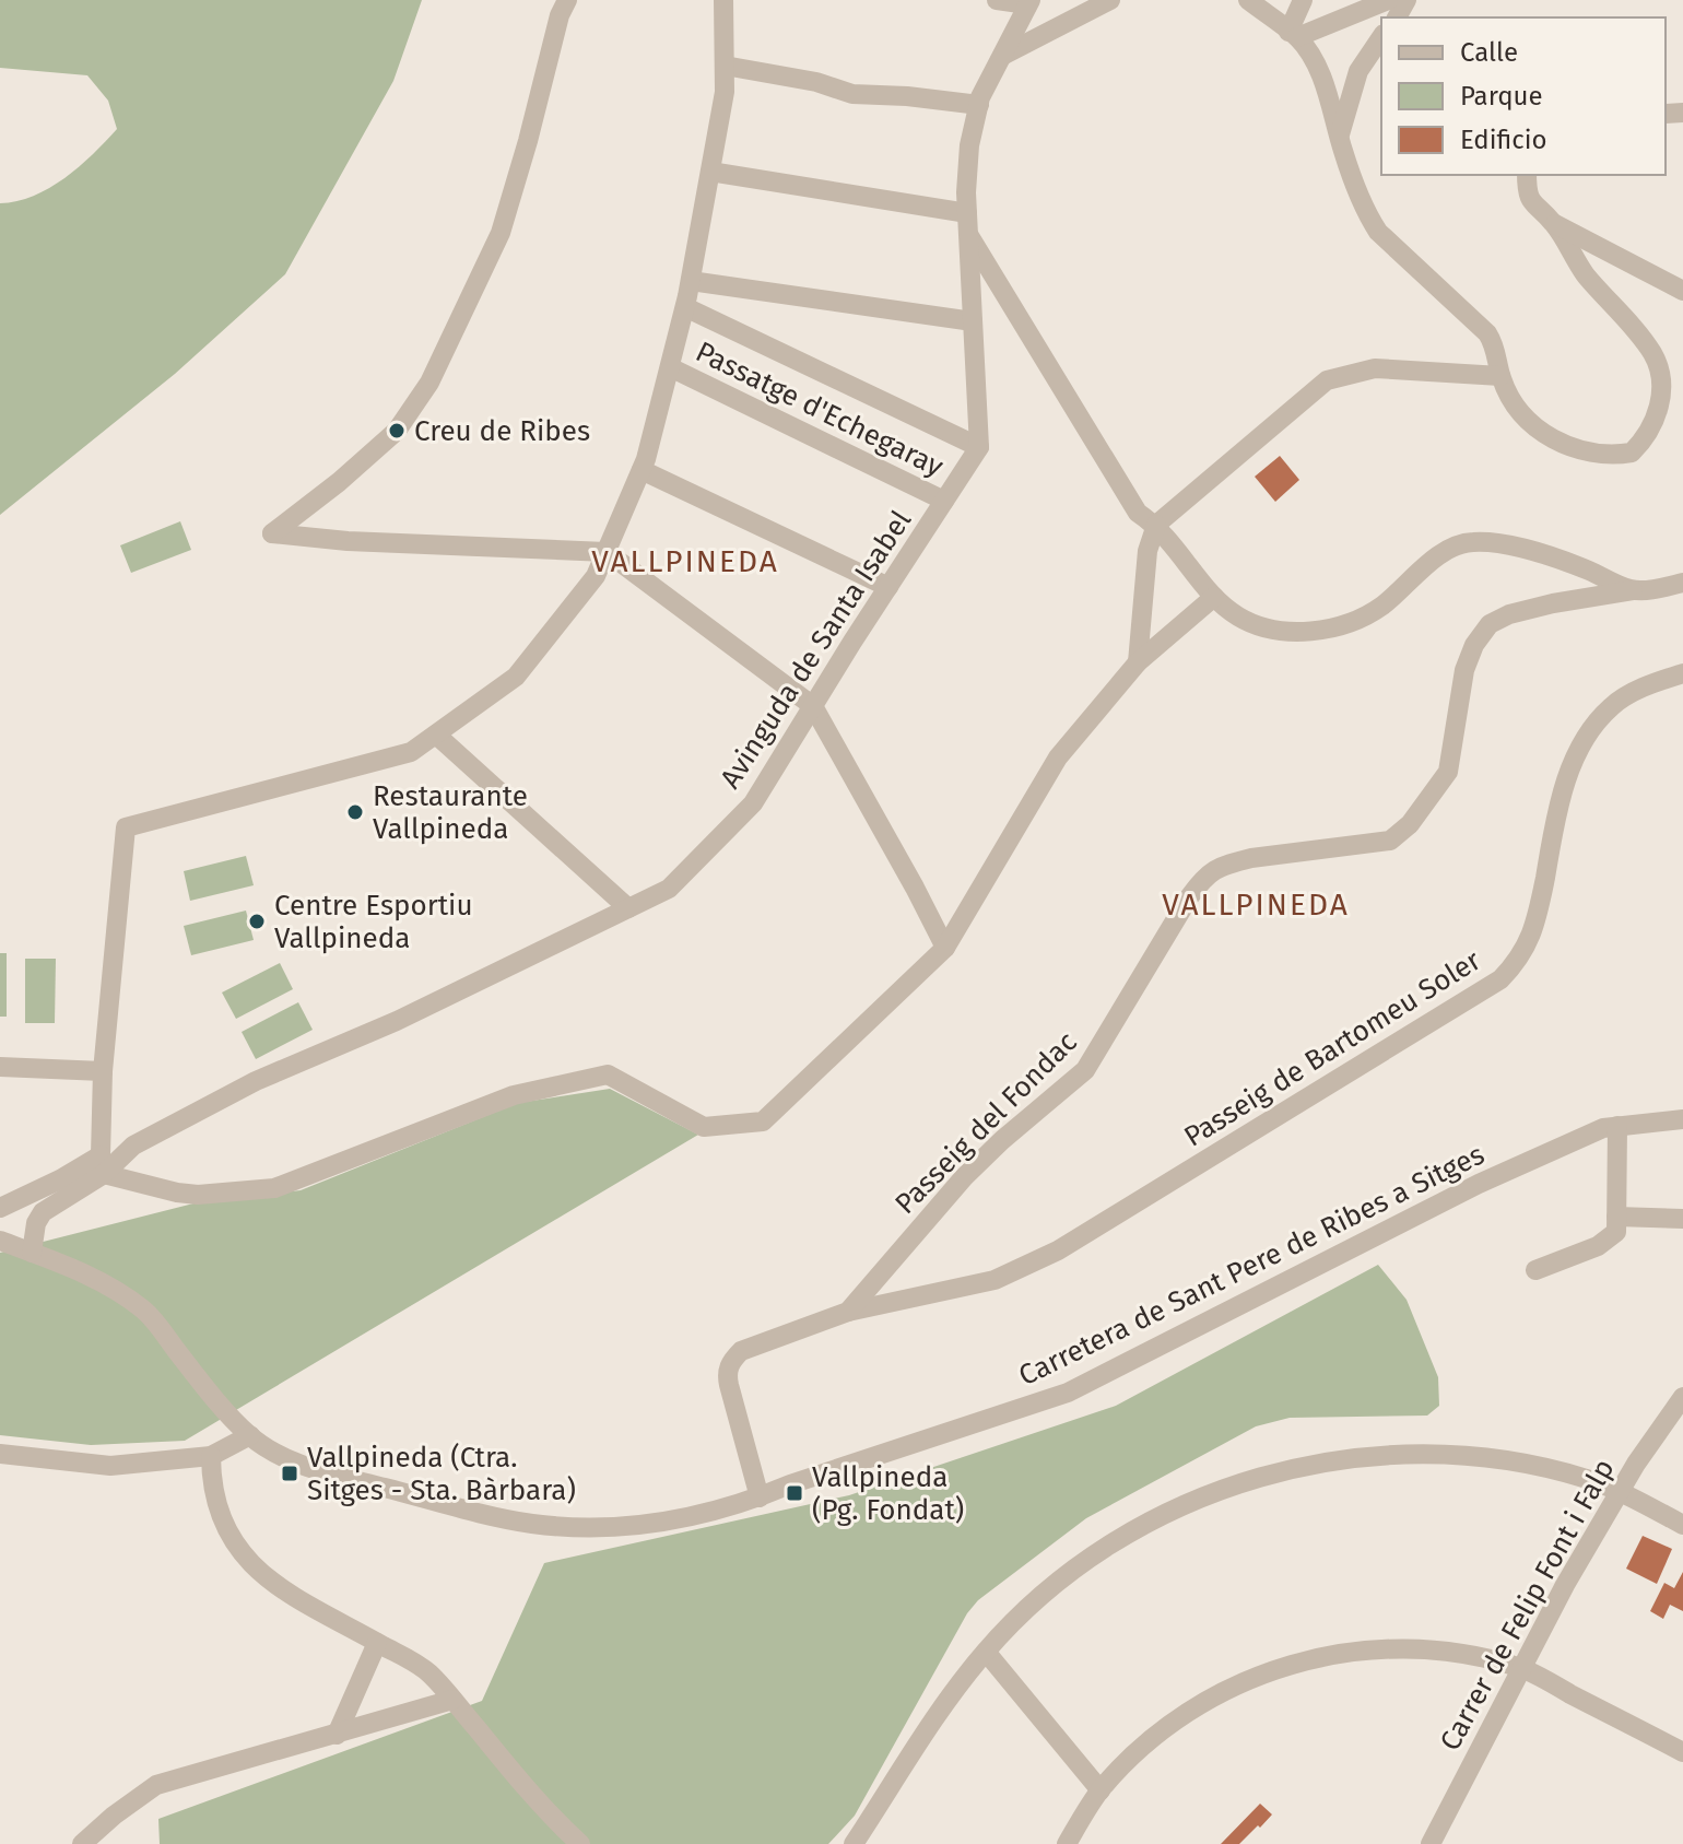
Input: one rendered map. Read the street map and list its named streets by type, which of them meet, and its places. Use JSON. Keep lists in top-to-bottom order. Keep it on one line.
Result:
{"streets":{"street":["Passatge d'Echegaray","Avinguda de Santa Isabel","Passeig de Bartomeu Soler","Passeig del Fondac","Carretera de Sant Pere de Ribes a Sitges","Carrer de Felip Font i Falp"]},"crossings":[["Passatge d'Echegaray","Avinguda de Santa Isabel"],["Avinguda de Santa Isabel","Carretera de Sant Pere de Ribes a Sitges"],["Passeig de Bartomeu Soler","Passeig del Fondac"],["Passeig del Fondac","Carretera de Sant Pere de Ribes a Sitges"]],"districts":["VALLPINEDA","VALLPINEDA"],"places":{"other":["Creu de Ribes","Restaurante Vallpineda","Centre Esportiu Vallpineda"],"transit":["Vallpineda (Ctra. Sitges - Sta. Bàrbara)","Vallpineda (Pg. Fondat)"]},"legend":["Calle","Parque","Edificio"]}
